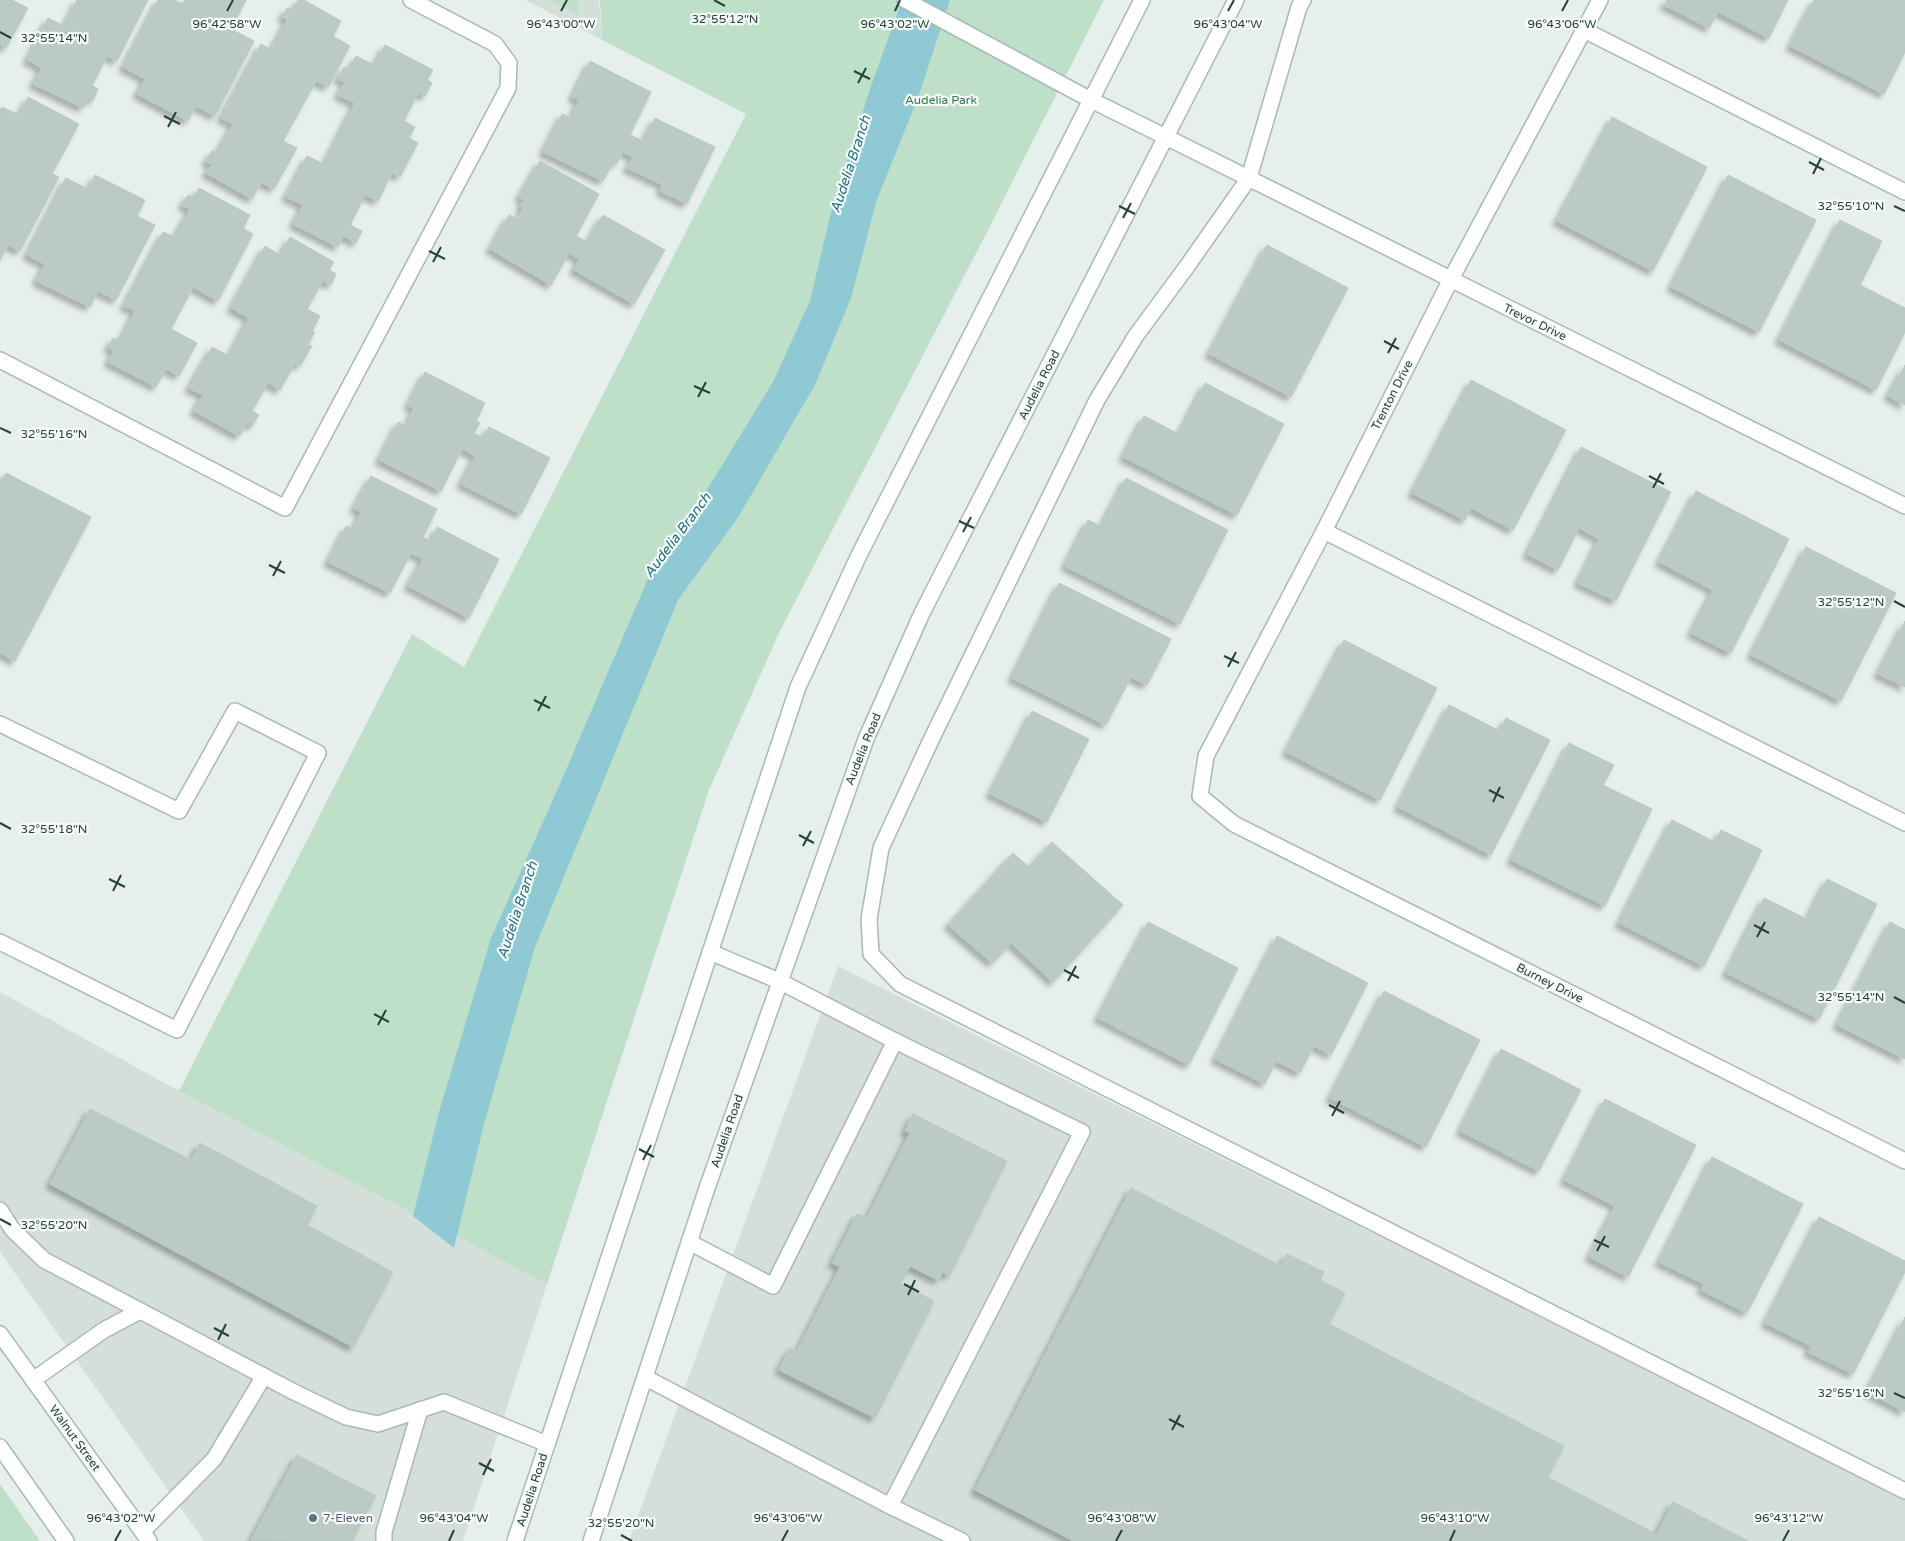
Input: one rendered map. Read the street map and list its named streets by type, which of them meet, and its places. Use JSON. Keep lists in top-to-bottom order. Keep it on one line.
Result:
{"streets":{"main road":["Trevor Drive","Audelia Road","Trenton Drive","Burney Drive","Walnut Street"]},"crossings":[["Trevor Drive","Audelia Road"],["Trevor Drive","Trenton Drive"],["Trenton Drive","Burney Drive"]],"water":["Audelia Branch"],"parks":["Audelia Park"],"places":["7-Eleven"],"coordinates":["32°55'12\"N","96°42'58\"W","96°43'00\"W","96°43'02\"W","96°43'04\"W","96°43'06\"W","32°55'14\"N","32°55'10\"N","32°55'16\"N","32°55'18\"N","32°55'20\"N","96°43'08\"W","96°43'10\"W","96°43'12\"W"]}
